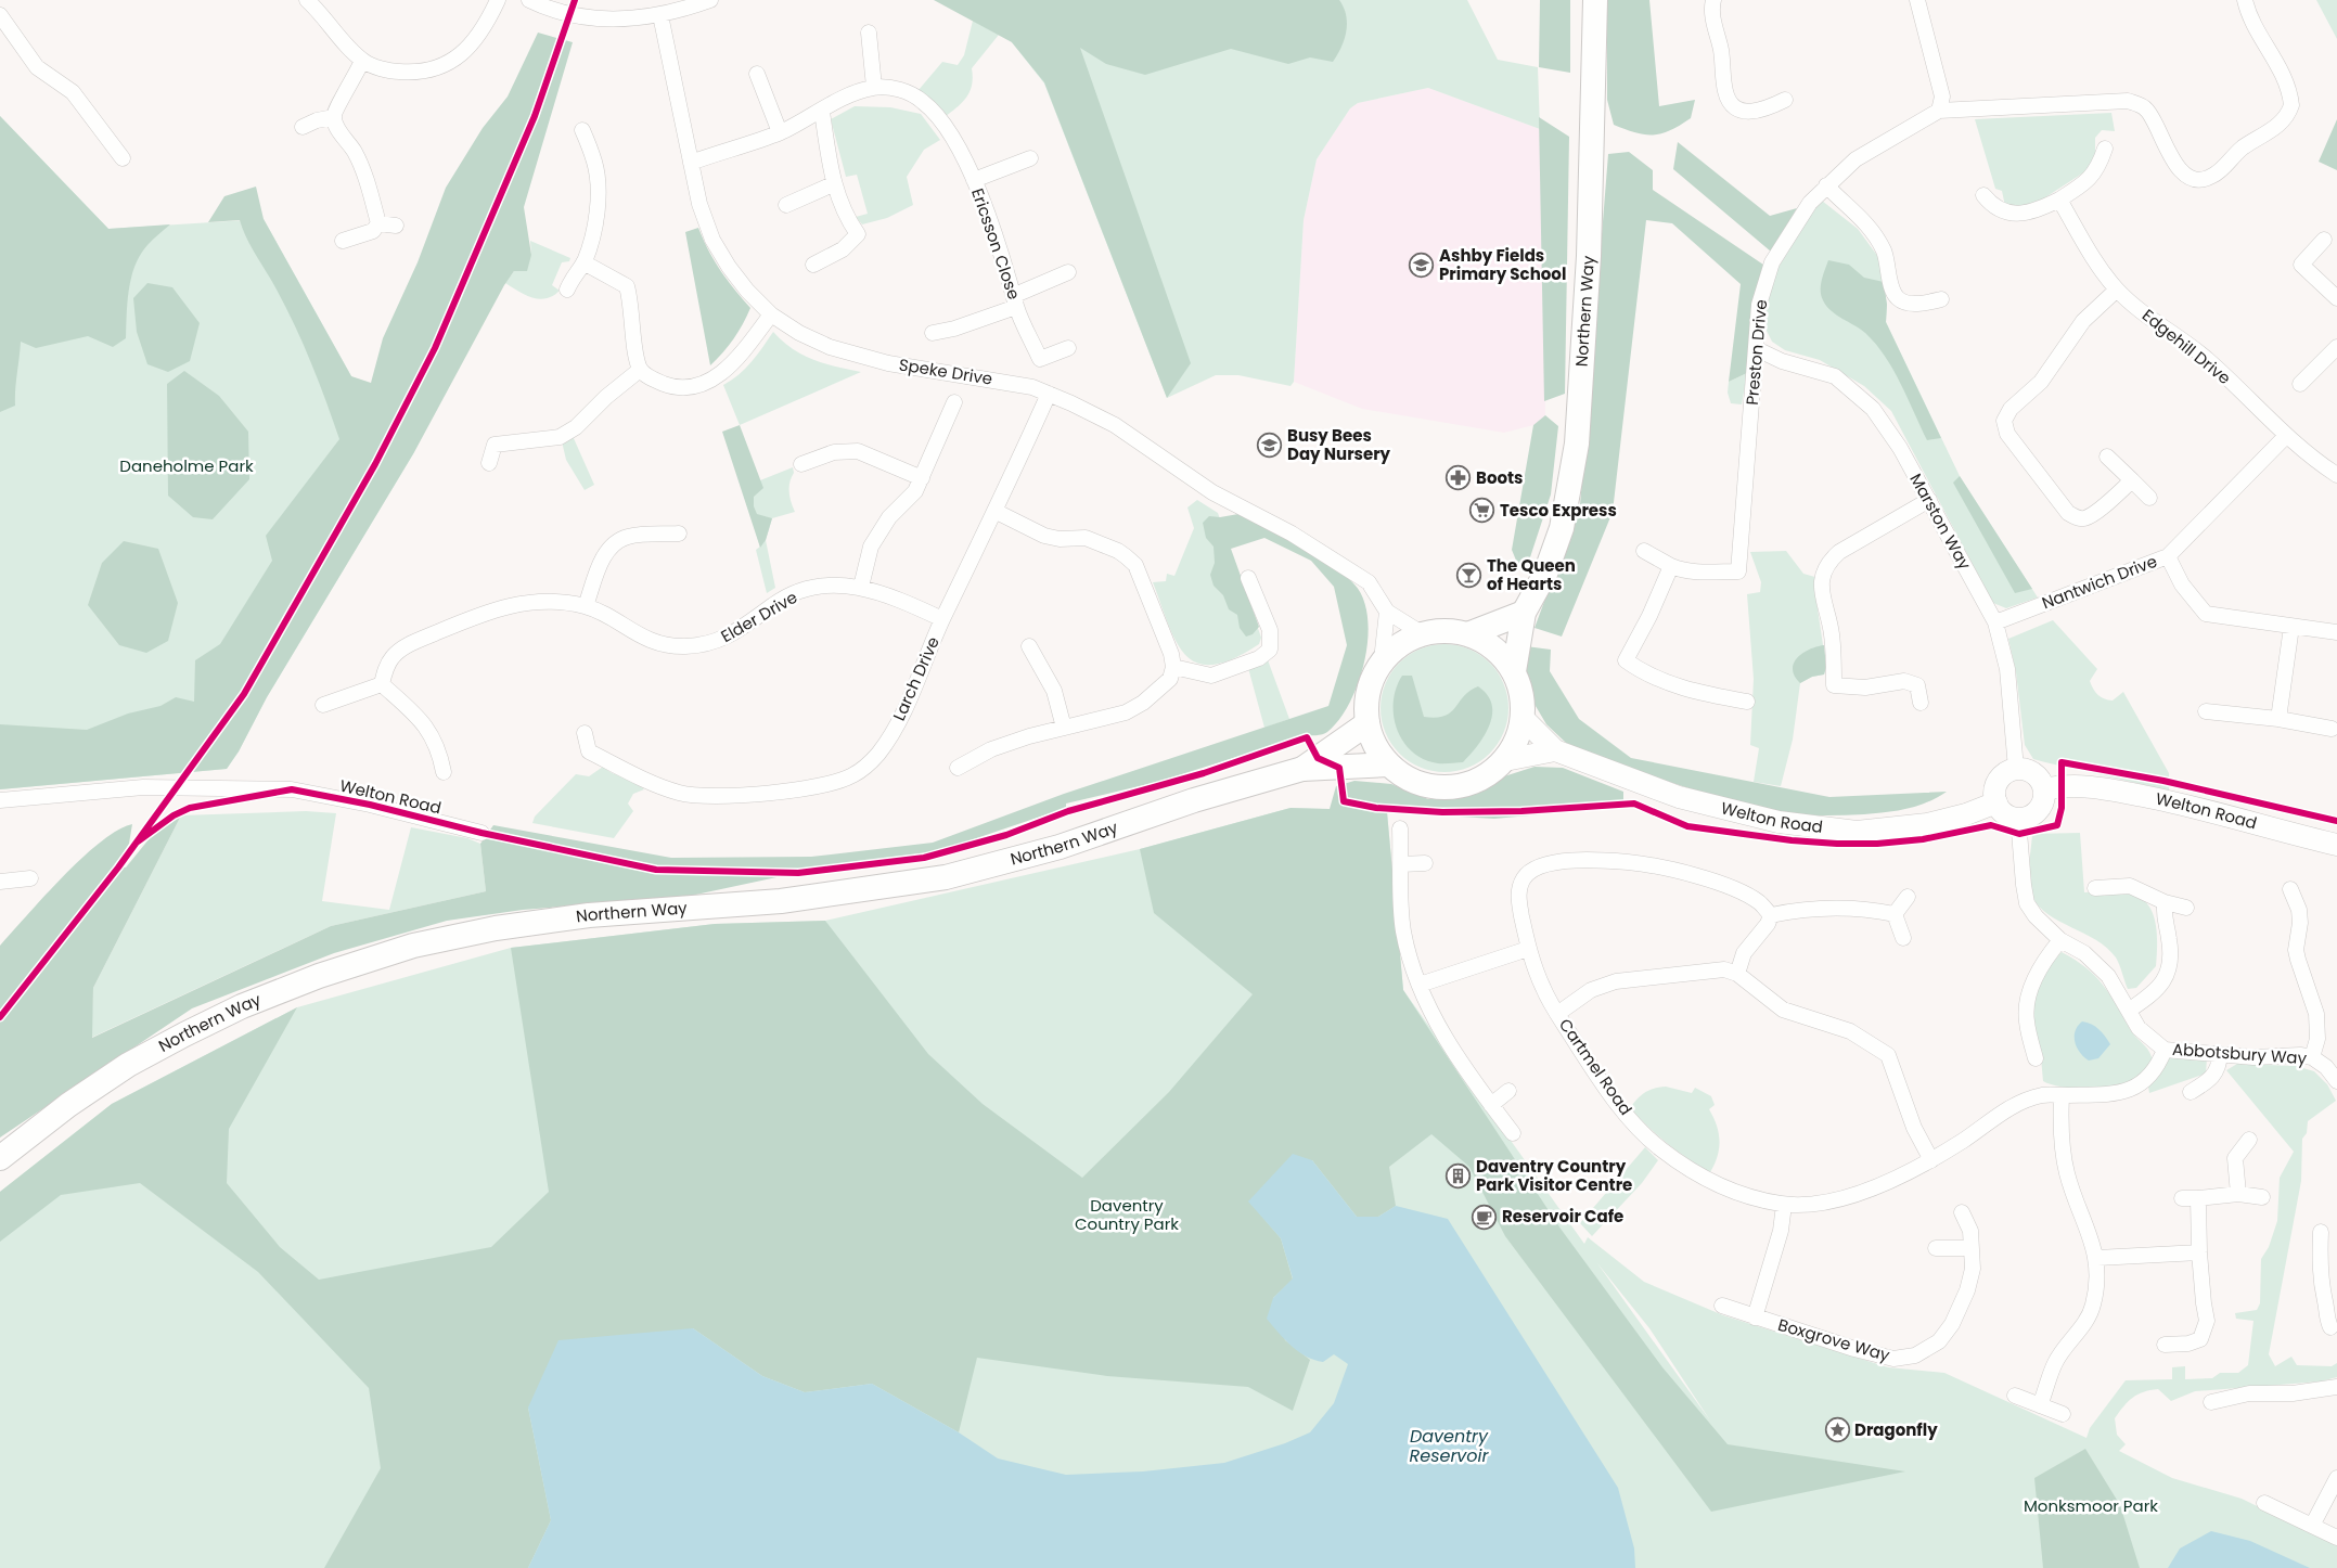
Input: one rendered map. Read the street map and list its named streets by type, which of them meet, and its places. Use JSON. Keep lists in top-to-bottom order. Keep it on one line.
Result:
{"streets":{"main road":["Northern Way"],"street":["Ericsson Close","Edgehill Drive","Preston Drive","Speke Drive","Marston Way","Nantwich Drive","Elder Drive","Larch Drive","Welton Road","Abbotsbury Way","Cartmel Road","Boxgrove Way"]},"crossings":[["Ericsson Close","Speke Drive"],["Northern Way","Speke Drive"],["Northern Way","Welton Road"],["Edgehill Drive","Nantwich Drive"],["Preston Drive","Marston Way"],["Speke Drive","Larch Drive"],["Speke Drive","Welton Road"],["Marston Way","Nantwich Drive"],["Marston Way","Welton Road"],["Elder Drive","Larch Drive"],["Abbotsbury Way","Cartmel Road"]],"water":["Daventry Reservoir"],"parks":["Daneholme Park","Daventry Country Park","Monksmoor Park"],"places":{"school or university":["Ashby Fields Primary School","Busy Bees Day Nursery"],"pharmacy":["Boots"],"supermarket":["Tesco Express"],"bar":["The Queen of Hearts"],"building":["Daventry Country Park Visitor Centre"],"cafe":["Reservoir Cafe"],"place":["Dragonfly"]}}
